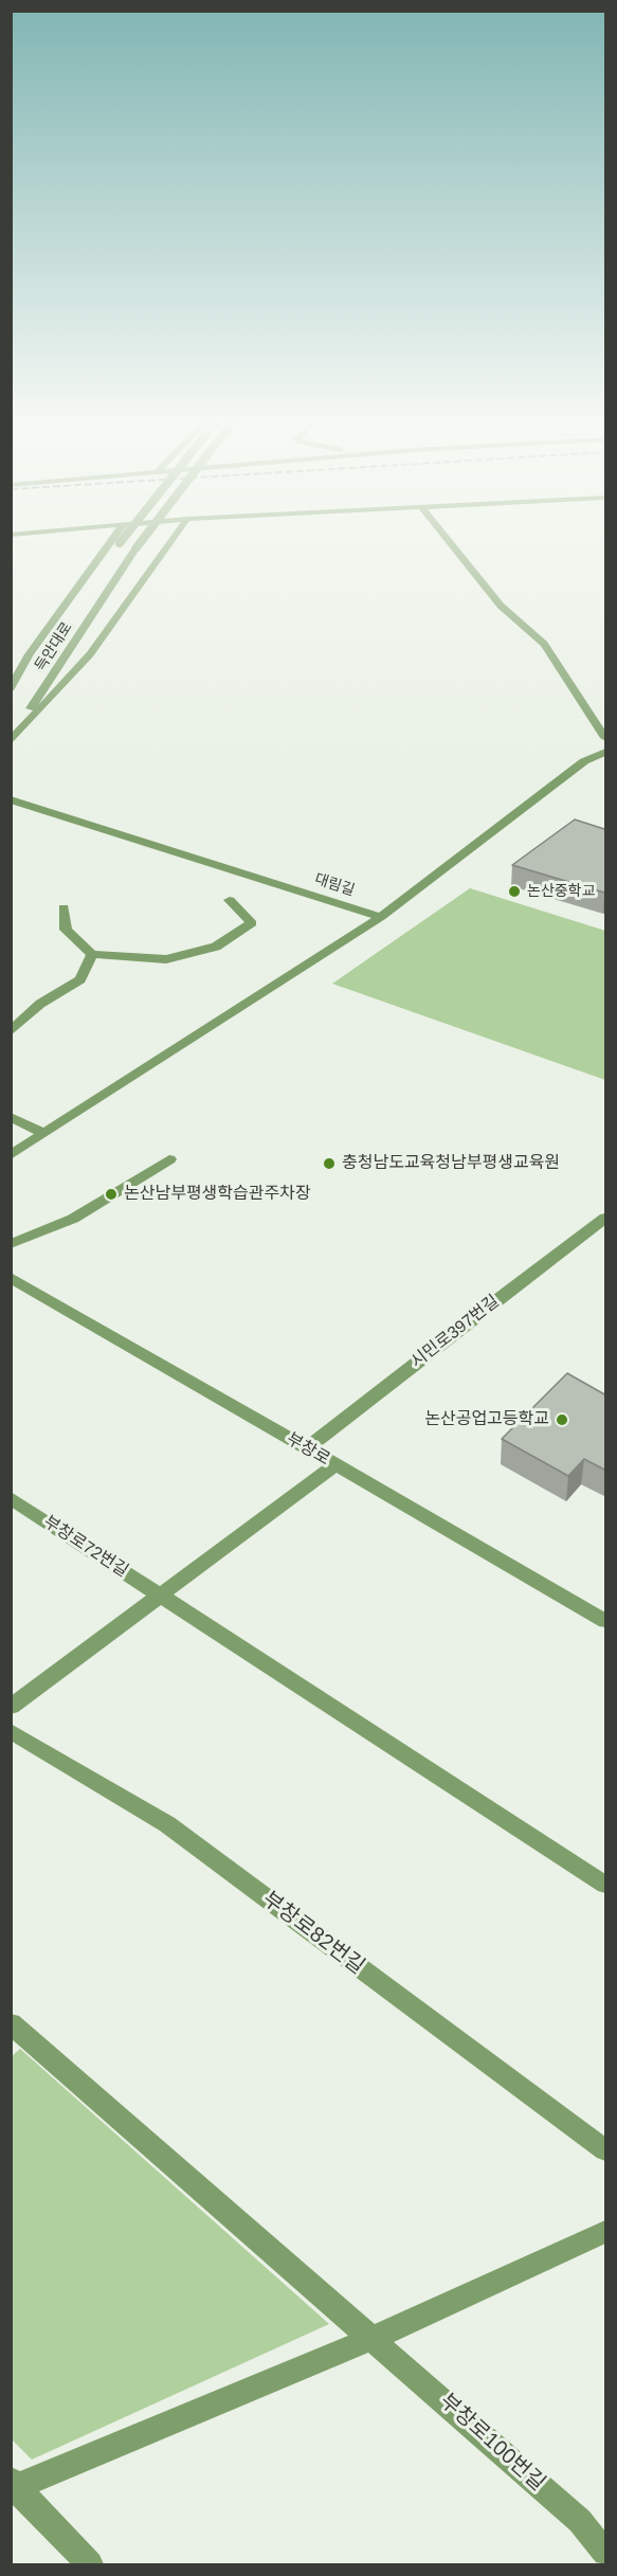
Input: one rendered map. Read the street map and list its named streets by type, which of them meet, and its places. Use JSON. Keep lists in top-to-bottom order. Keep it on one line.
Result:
{"streets":{"street":["득안대로","대림길","시민로397번길","부창로","부창로72번길","부창로82번길","부창로100번길"]},"crossings":[["시민로397번길","부창로"]],"places":["논산중학교","충청남도교육청남부평생교육원","논산남부평생학습관주차장","논산공업고등학교"]}
